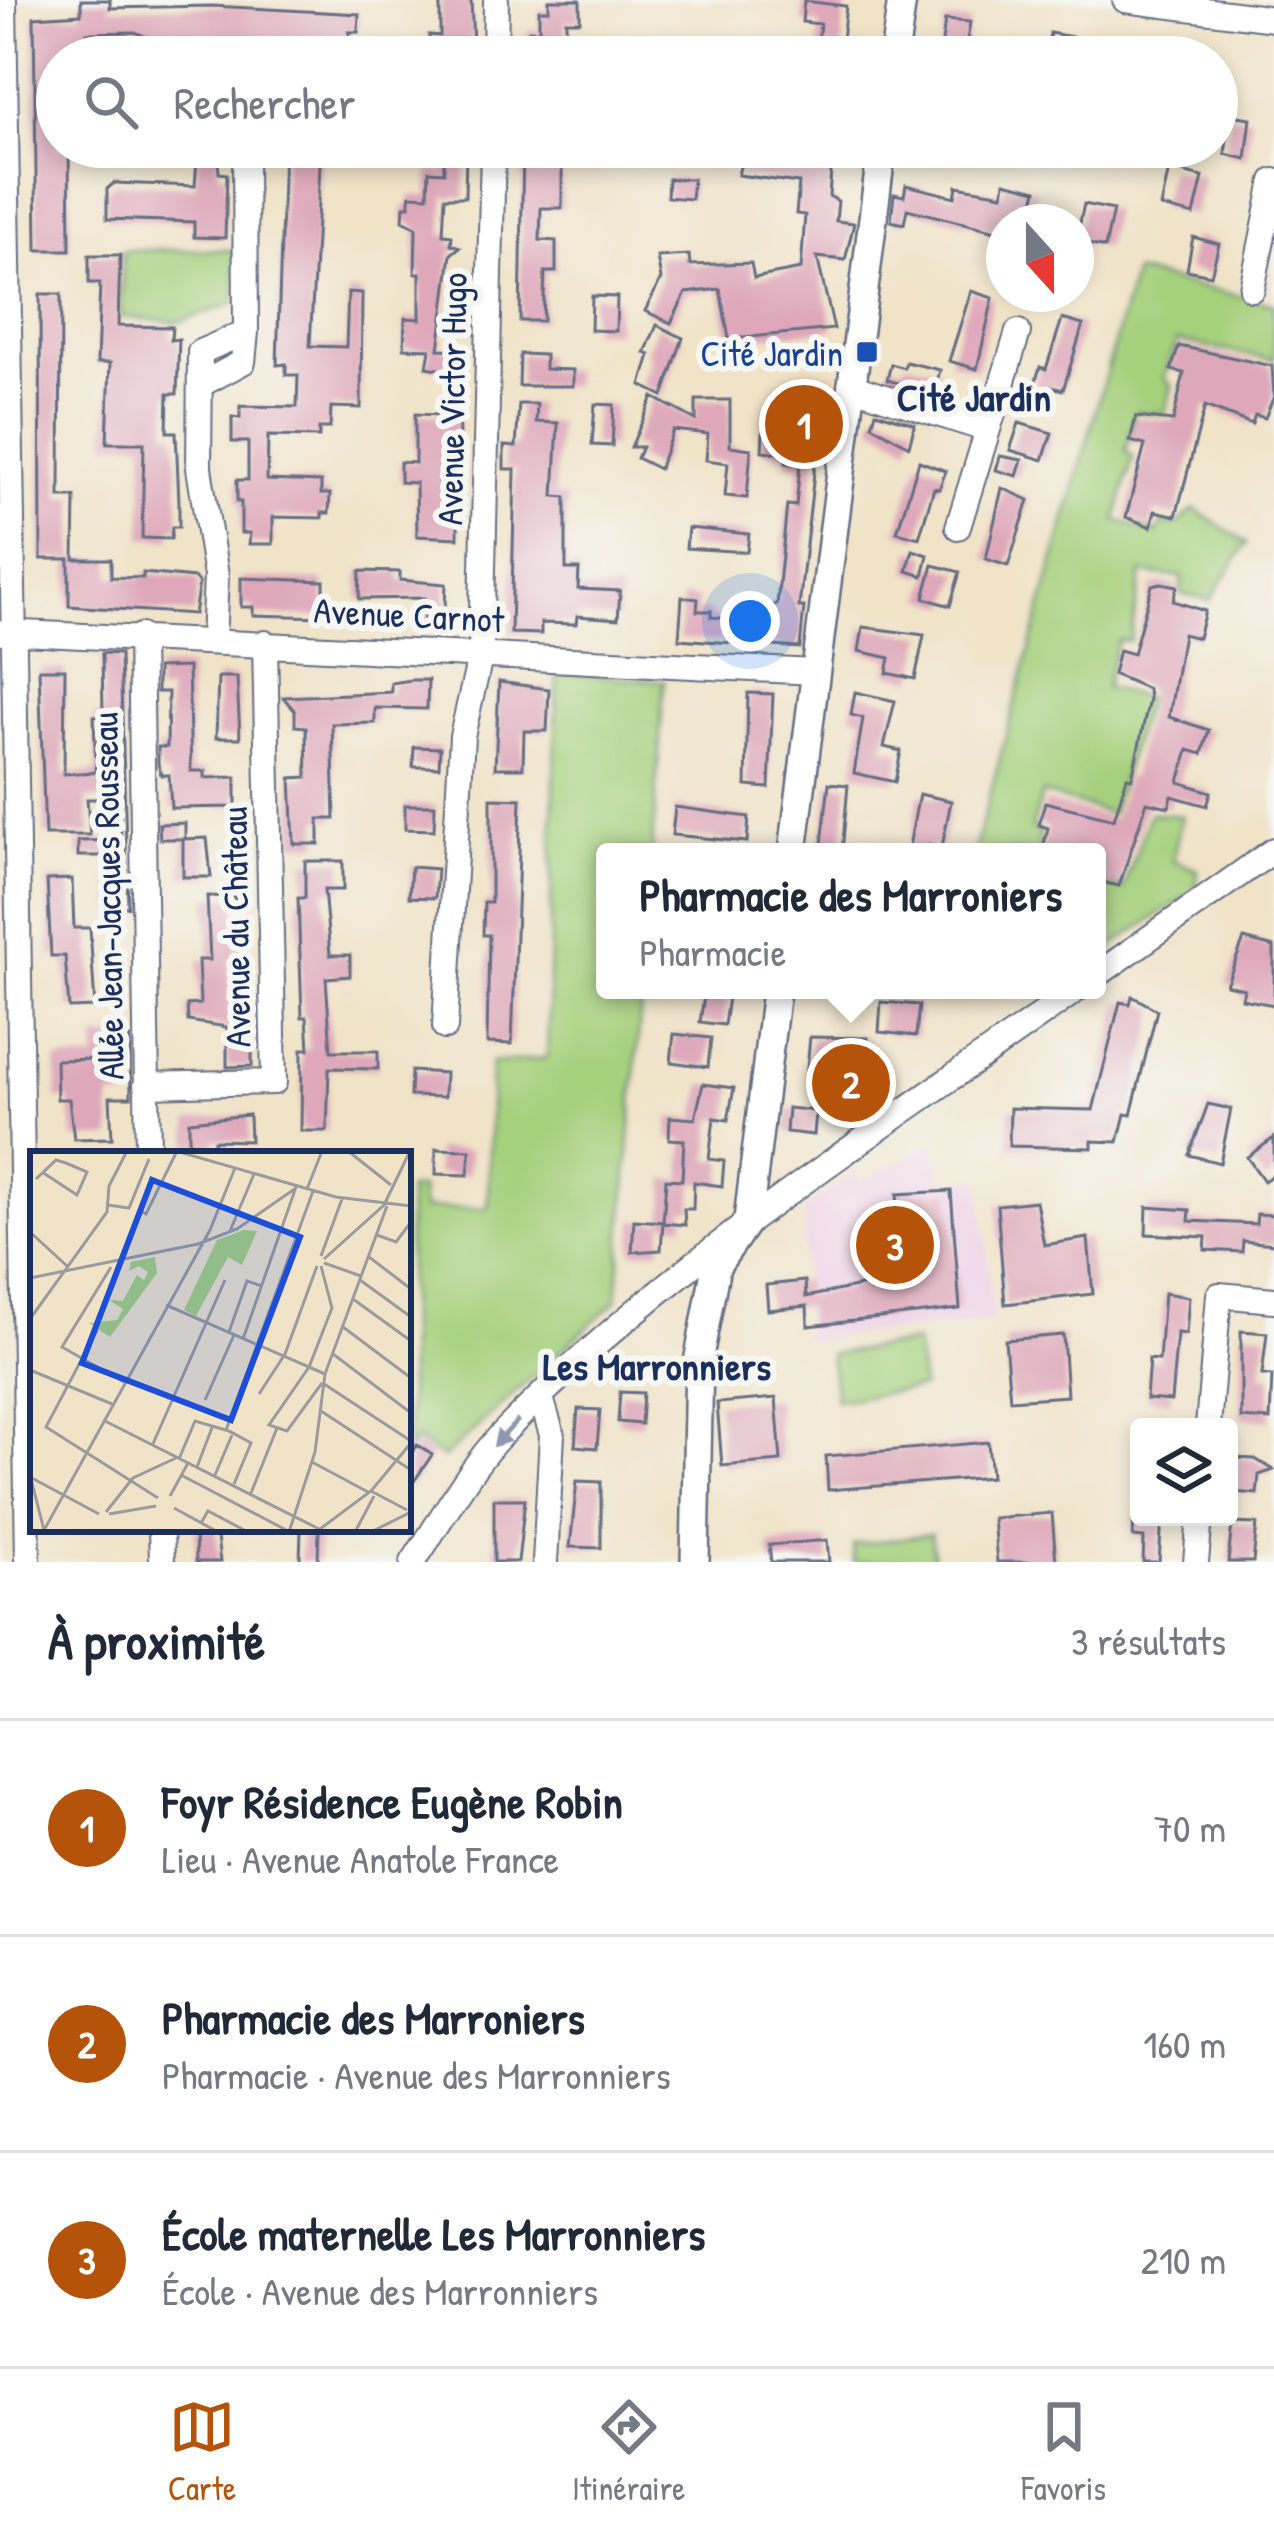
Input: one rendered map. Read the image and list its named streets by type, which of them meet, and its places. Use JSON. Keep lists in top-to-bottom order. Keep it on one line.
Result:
{"streets":{"street":["Avenue Victor Hugo","Avenue Carnot","Allée Jean-Jacques Rousseau","Avenue du Château"]},"crossings":[["Avenue Victor Hugo","Avenue Carnot"],["Avenue Carnot","Allée Jean-Jacques Rousseau"],["Avenue Carnot","Avenue du Château"],["Allée Jean-Jacques Rousseau","Avenue du Château"]],"districts":["Cité Jardin","Les Marronniers"],"places":{"transit":["Cité Jardin"]},"north":"bottom","page":{"search":"Rechercher","pins":["1","2","3"],"popup":["Pharmacie des Marroniers","Pharmacie"],"heading":["À proximité","3 résultats"],"list":[{"mark":"1","name":"Foyr Résidence Eugène Robin","note":"Lieu · Avenue Anatole France","value":"70 m"},{"mark":"2","name":"Pharmacie des Marroniers","note":"Pharmacie · Avenue des Marronniers","value":"160 m"},{"mark":"3","name":"École maternelle Les Marronniers","note":"École · Avenue des Marronniers","value":"210 m"}],"nav":["Carte","Itinéraire","Favoris"]}}
